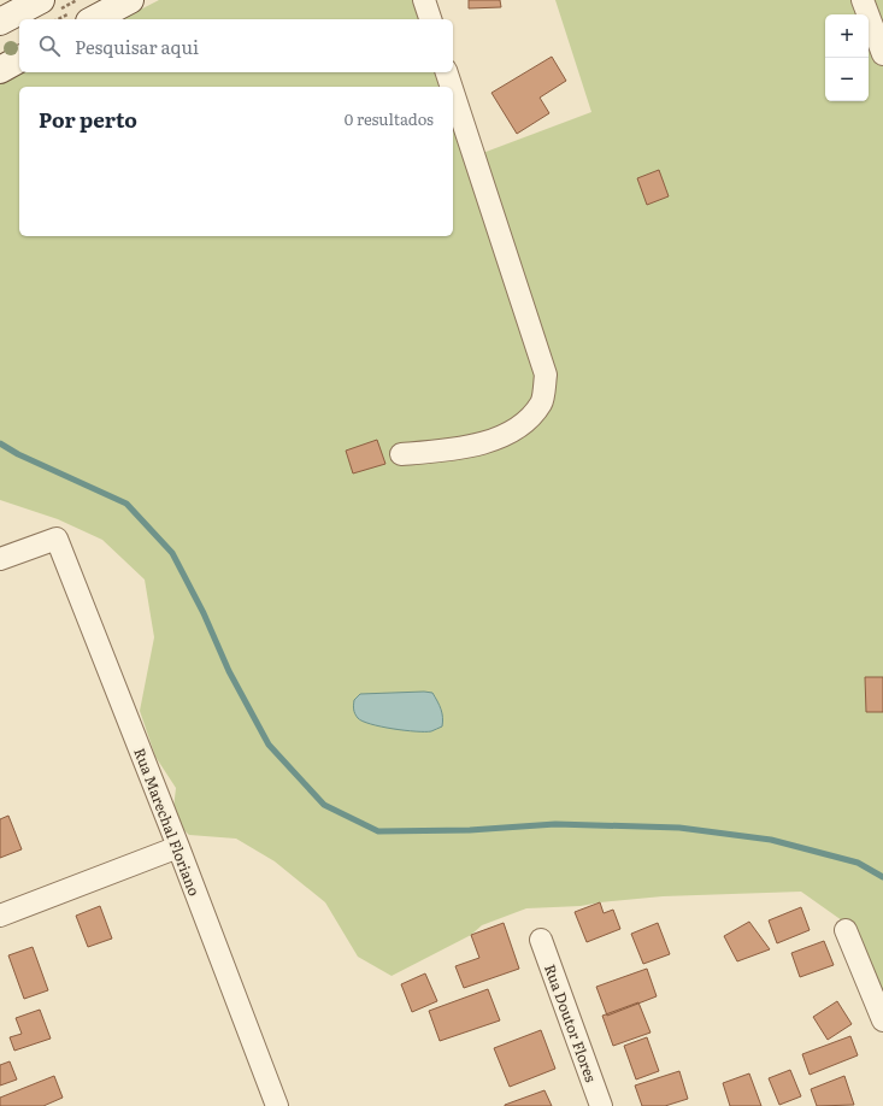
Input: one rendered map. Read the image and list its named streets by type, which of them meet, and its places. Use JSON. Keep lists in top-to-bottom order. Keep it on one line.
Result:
{"streets":{"street":["Rua Marechal Floriano","Rua Doutor Flores"]},"page":{"map_buttons":["+","−"],"search":"Pesquisar aqui","heading":["Por perto","0 resultados"]}}
